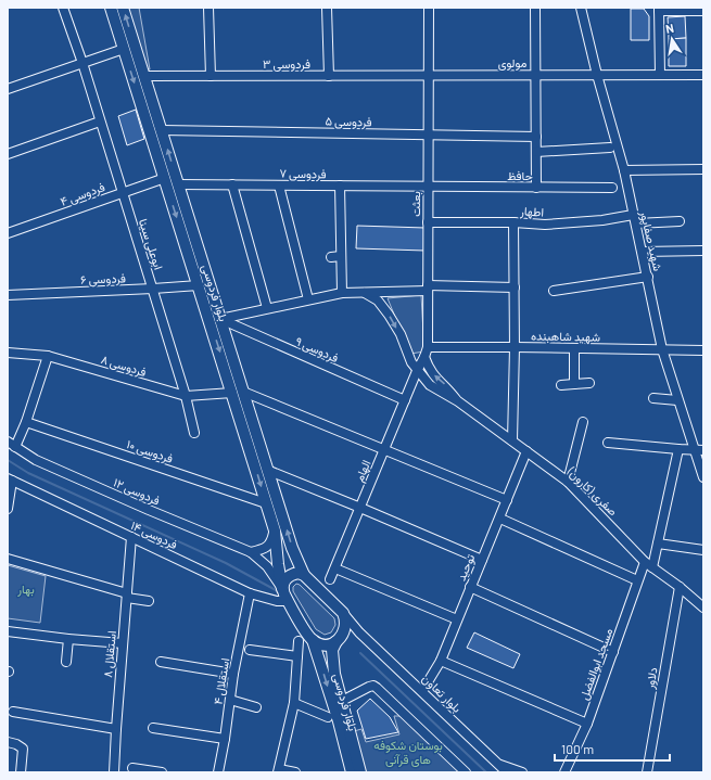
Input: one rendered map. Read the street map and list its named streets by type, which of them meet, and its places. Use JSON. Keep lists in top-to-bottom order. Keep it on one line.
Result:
{"streets":{"main road":["بلوار فردوسی"],"street":["مولوی","فردوسی ۳","فردوسی ۵","فردوسی ۷","حافظ","فردوسی ۴","بعثت","اطهار","شهید صفاپور","ابوعلی سینا","فردوسی ۶","شهید شاهبنده","فردوسی ۹","فردوسی ۸","فردوسی ۱۰","الهام","فردوسی ۱۲","صفری (کارون)","فردوسی ۱۴","توحید","استقلال ۸","مسجد ابوالفضل","دلاور","استقلال ۴","بلوار تعاون"]},"crossings":[["مولوی","فردوسی ۳"],["مولوی","بعثت"],["مولوی","شهید صفاپور"],["فردوسی ۳","بعثت"],["فردوسی ۳","بلوار فردوسی"],["فردوسی ۵","بعثت"],["فردوسی ۵","بلوار فردوسی"],["فردوسی ۷","حافظ"],["فردوسی ۷","بعثت"],["فردوسی ۷","بلوار فردوسی"],["حافظ","بعثت"],["فردوسی ۴","ابوعلی سینا"],["فردوسی ۴","بلوار فردوسی"],["بعثت","اطهار"],["بعثت","شهید شاهبنده"],["بعثت","الهام"],["اطهار","شهید صفاپور"],["شهید صفاپور","شهید شاهبنده"],["ابوعلی سینا","فردوسی ۶"],["ابوعلی سینا","فردوسی ۸"],["فردوسی ۶","بلوار فردوسی"],["بلوار فردوسی","فردوسی ۹"],["بلوار فردوسی","فردوسی ۸"],["بلوار فردوسی","فردوسی ۱۰"],["بلوار فردوسی","فردوسی ۱۲"],["بلوار فردوسی","فردوسی ۱۴"],["بلوار فردوسی","بلوار تعاون"],["فردوسی ۹","الهام"],["صفری (کارون)","توحید"],["صفری (کارون)","مسجد ابوالفضل"],["صفری (کارون)","دلاور"],["فردوسی ۱۴","استقلال ۸"],["فردوسی ۱۴","استقلال ۴"],["توحید","بلوار تعاون"]],"parks":["بهار","بوستان شکوفه های قرآنی"],"scale_bar":"100 m","north":"top"}
